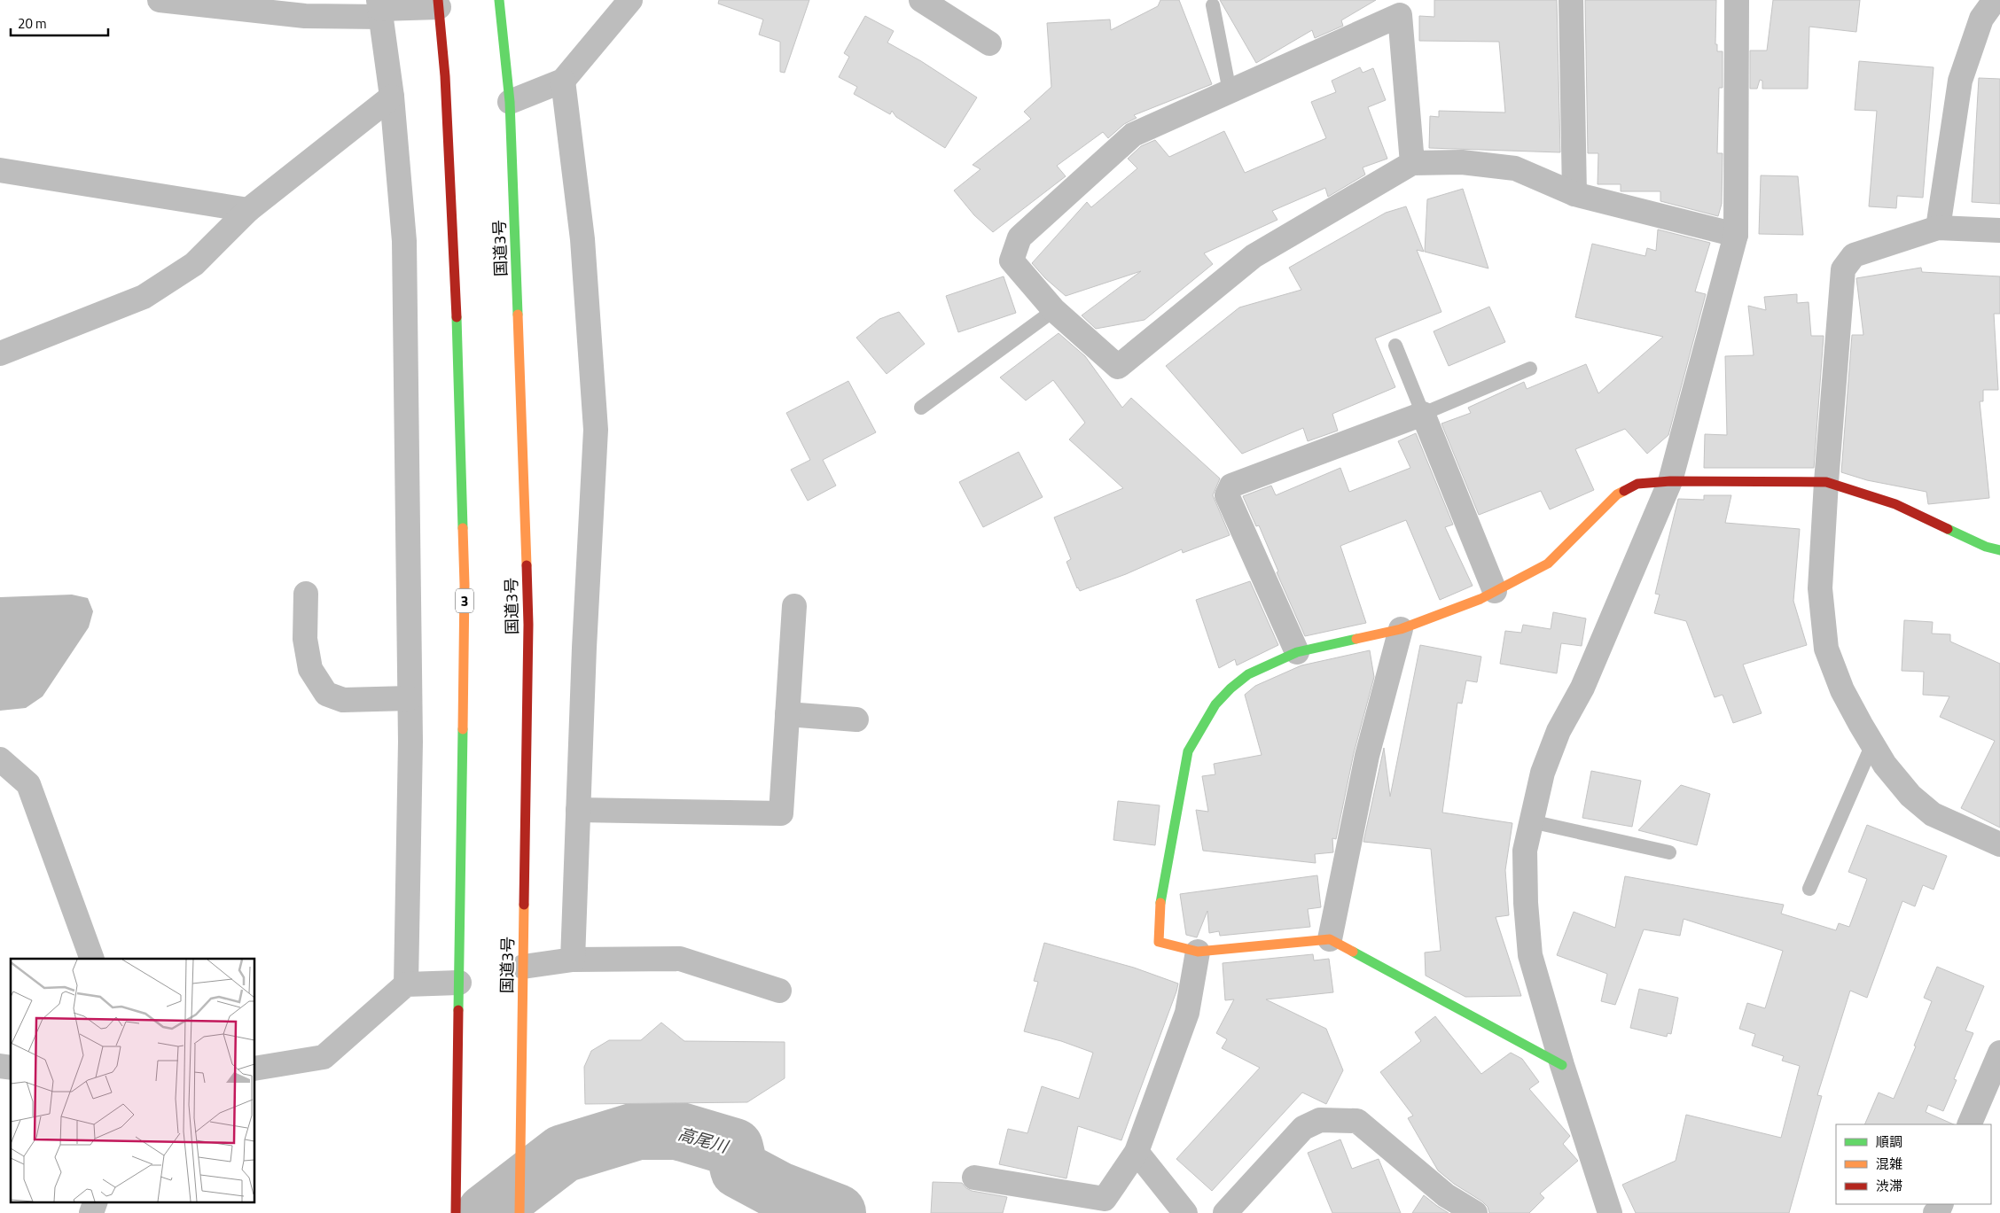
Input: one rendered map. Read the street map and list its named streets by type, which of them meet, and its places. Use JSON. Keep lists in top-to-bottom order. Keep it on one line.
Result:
{"streets":{"main road":["国道3号","3"]},"water":["高尾川"],"legend":["順調","混雑","渋滞"],"scale_bar":"20 m"}
